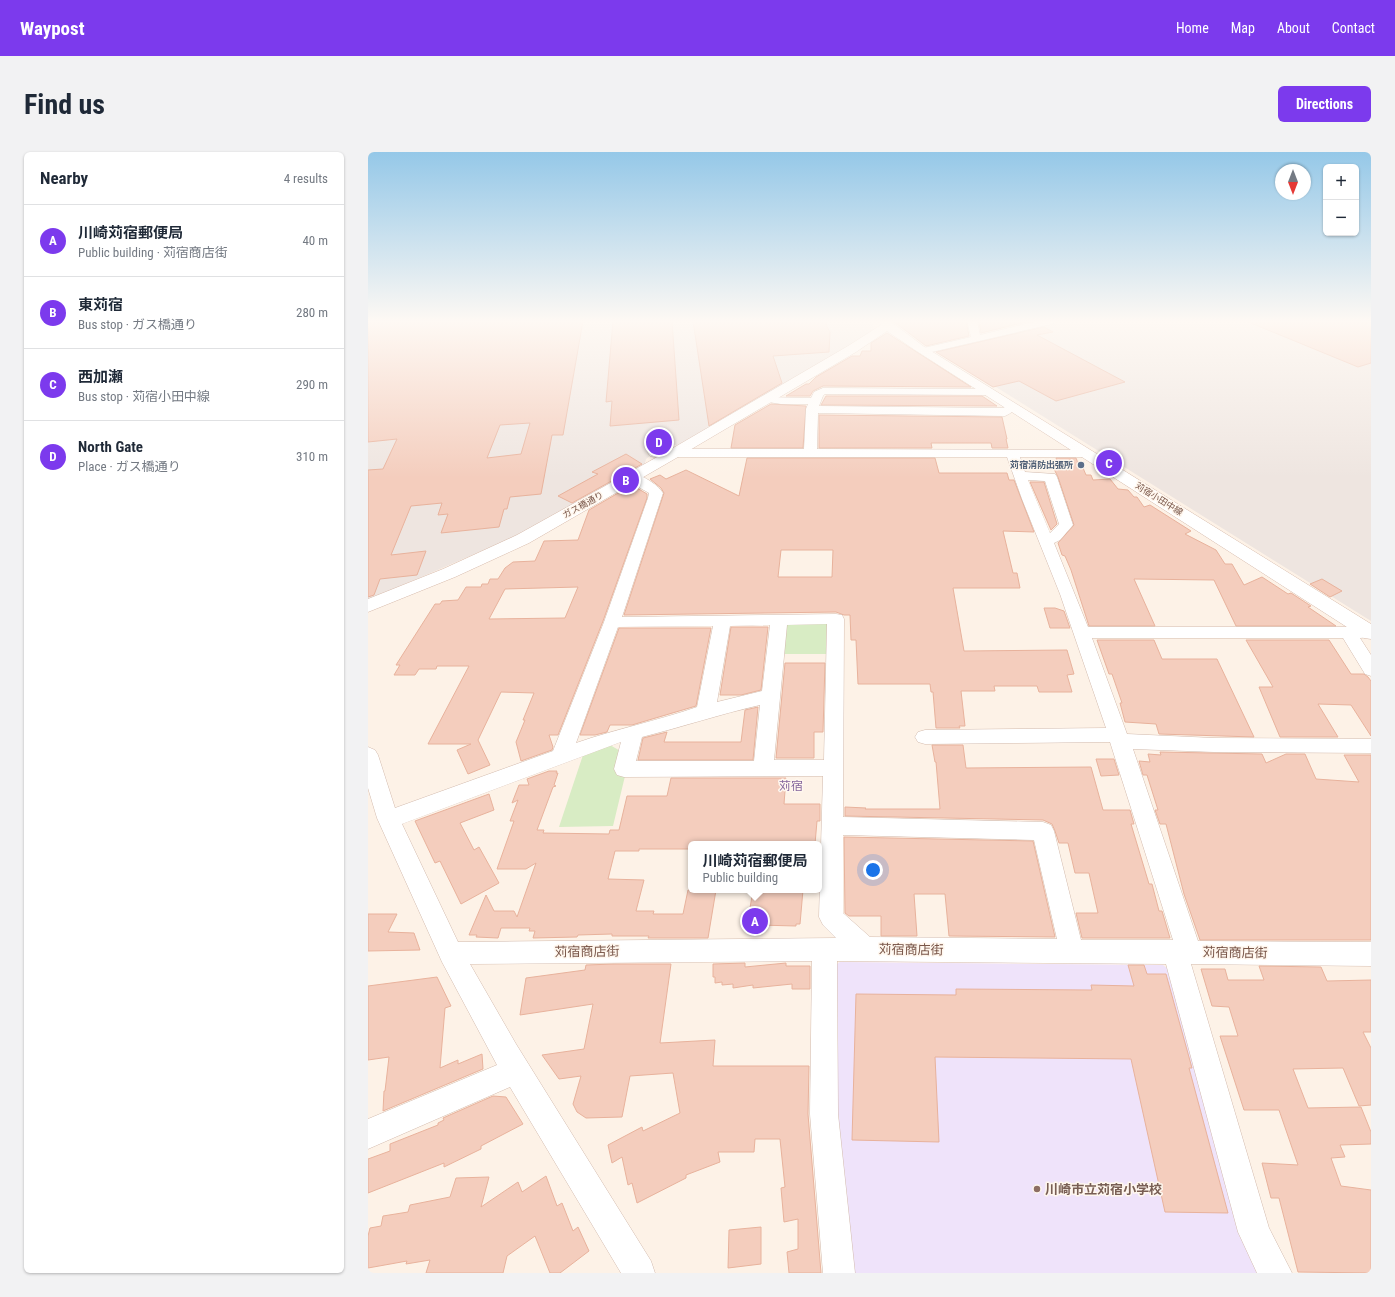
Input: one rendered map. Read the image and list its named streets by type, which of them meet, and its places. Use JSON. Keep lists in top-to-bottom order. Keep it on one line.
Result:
{"streets":{"main road":["苅宿小田中線","ガス橋通り"],"street":["苅宿商店街"]},"districts":["苅宿"],"places":["苅宿消防出張所","川崎市立苅宿小学校"],"north":"bottom","page":{"header":"Waypost","nav":["Home","Map","About","Contact"],"buttons":"Directions","title":"Find us","heading":["Nearby","4 results"],"map_buttons":["+","−"],"list":[{"mark":"A","name":"川崎苅宿郵便局","note":"Public building · 苅宿商店街","value":"40 m"},{"mark":"B","name":"東苅宿","note":"Bus stop · ガス橋通り","value":"280 m"},{"mark":"C","name":"西加瀬","note":"Bus stop · 苅宿小田中線","value":"290 m"},{"mark":"D","name":"North Gate","note":"Place · ガス橋通り","value":"310 m"}],"pins":["D","C","B","A"],"popup":["川崎苅宿郵便局","Public building"]}}
